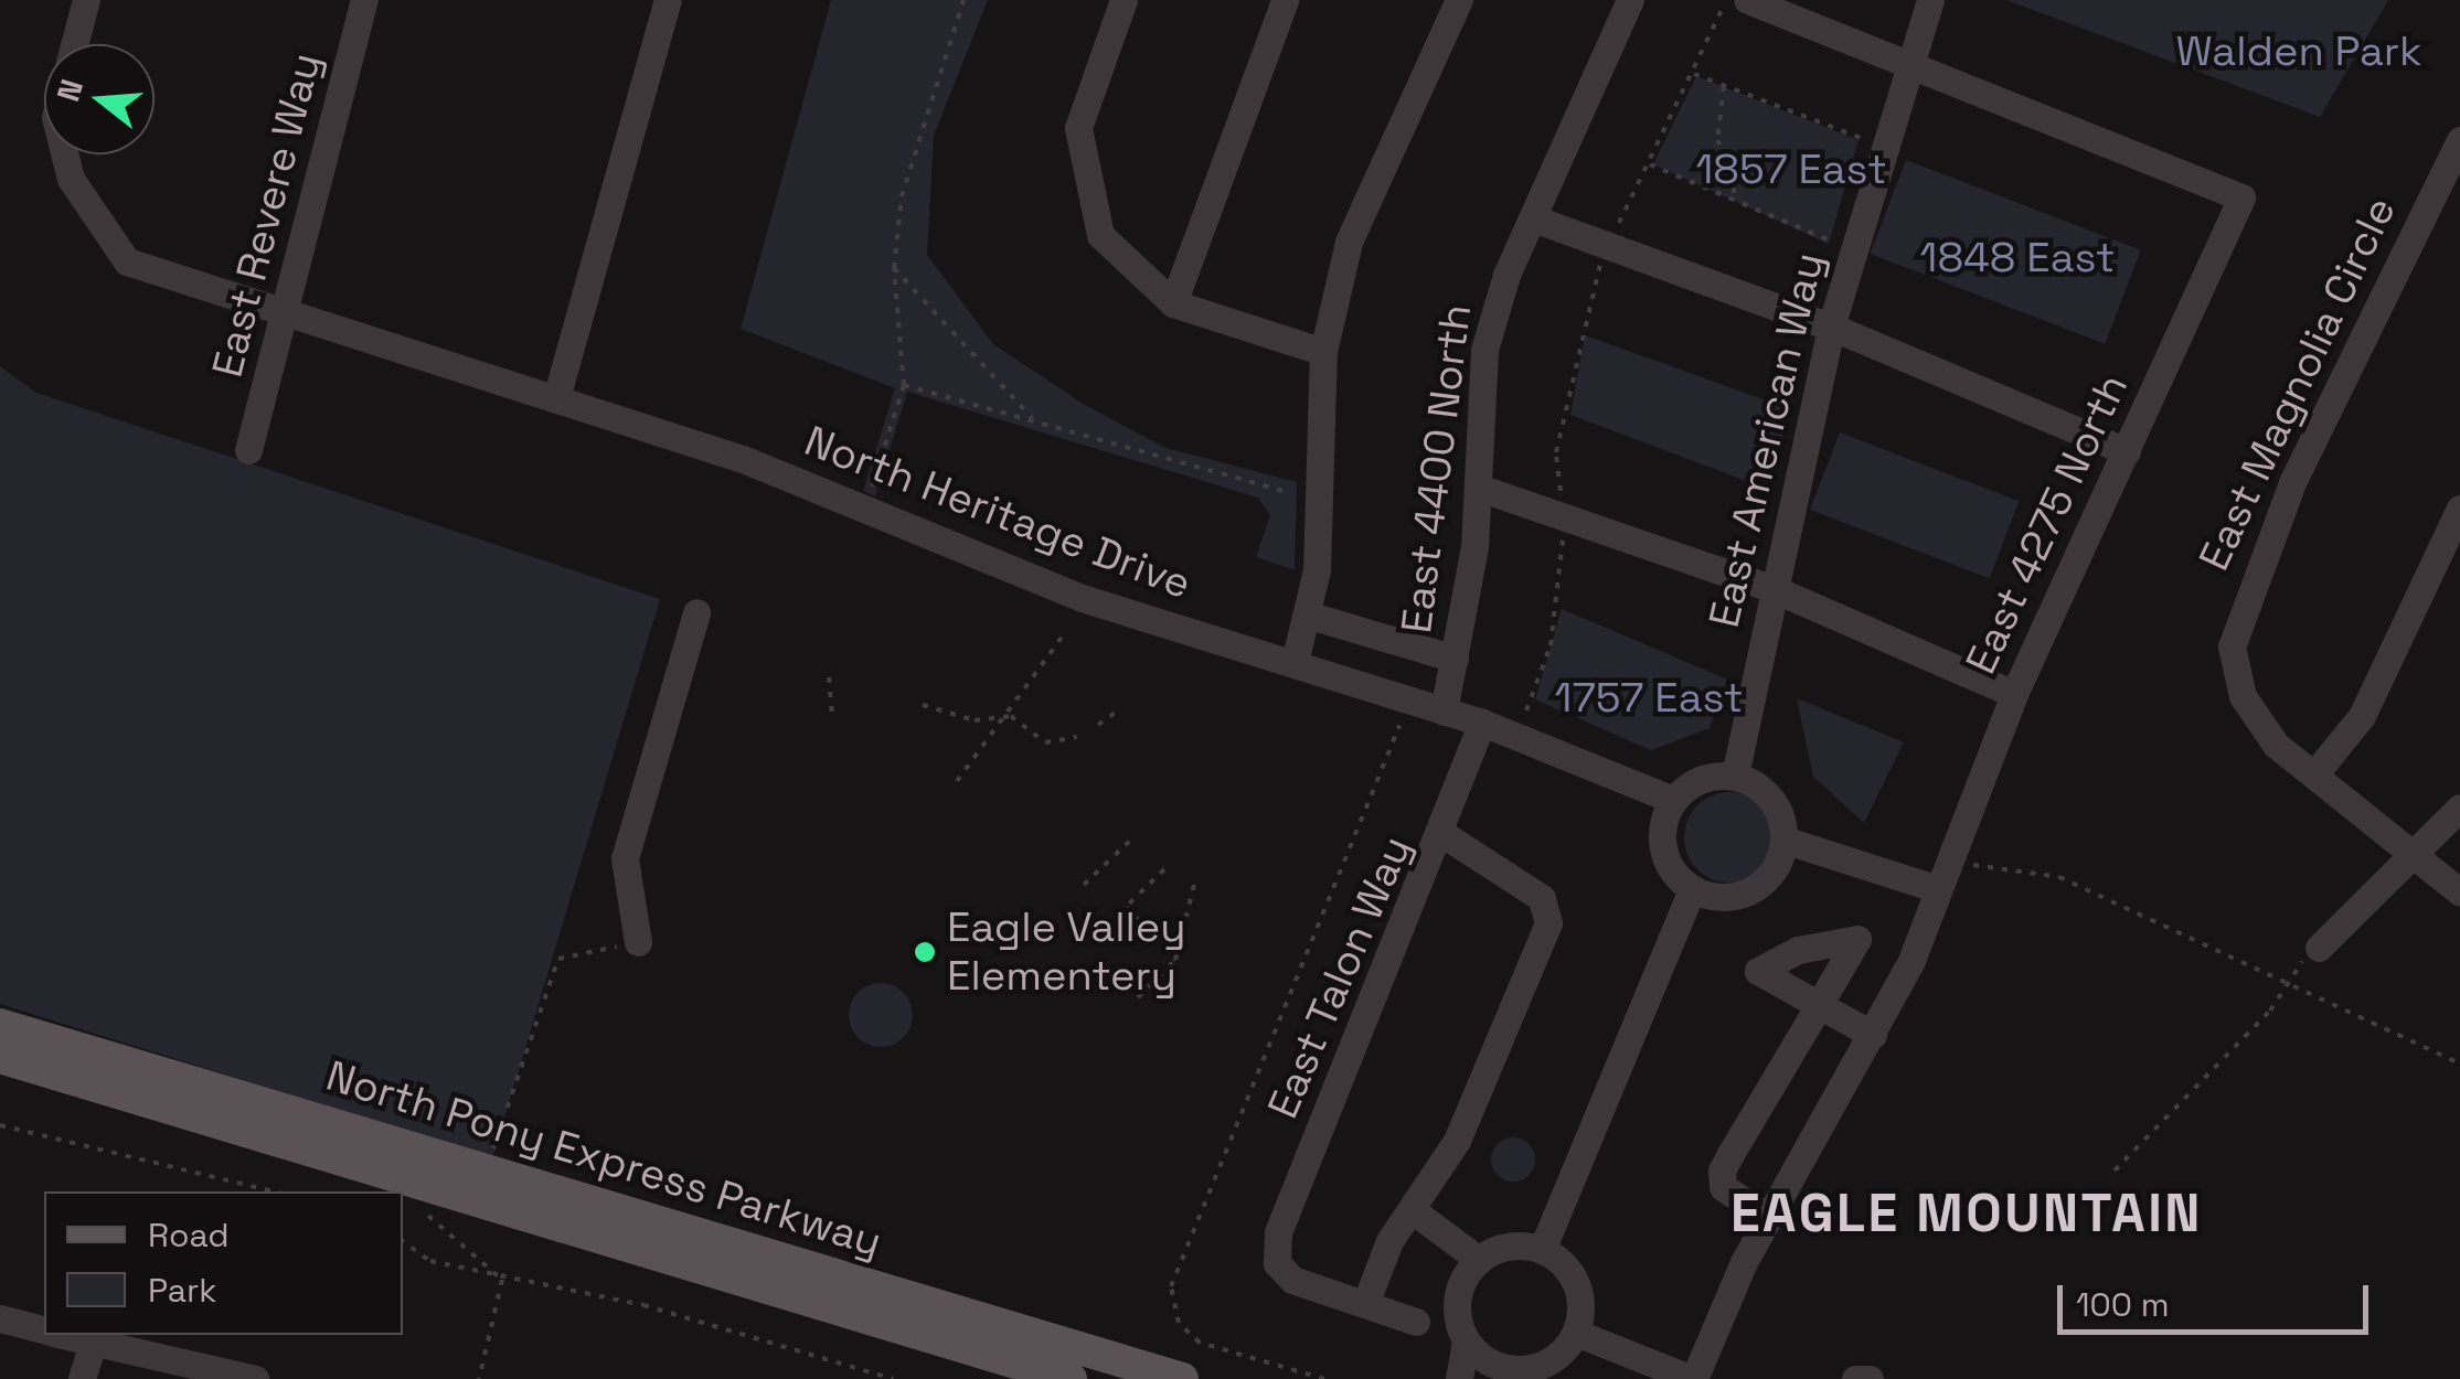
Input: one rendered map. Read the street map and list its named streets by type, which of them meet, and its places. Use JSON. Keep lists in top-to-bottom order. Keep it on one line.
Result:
{"streets":{"main road":["North Pony Express Parkway"],"street":["East Revere Way","East Magnolia Circle","East American Way","East 4400 North","North Heritage Drive","East 4275 North","East Talon Way"]},"crossings":[["East Revere Way","North Heritage Drive"],["East American Way","North Heritage Drive"],["East American Way","East 4275 North"],["East 4400 North","North Heritage Drive"],["North Heritage Drive","East Talon Way"]],"districts":["EAGLE MOUNTAIN"],"parks":["Walden Park","1857 East","1848 East","1757 East"],"places":["Eagle Valley Elementery"],"legend":["Road","Park"],"scale_bar":"100 m","north":"left"}
